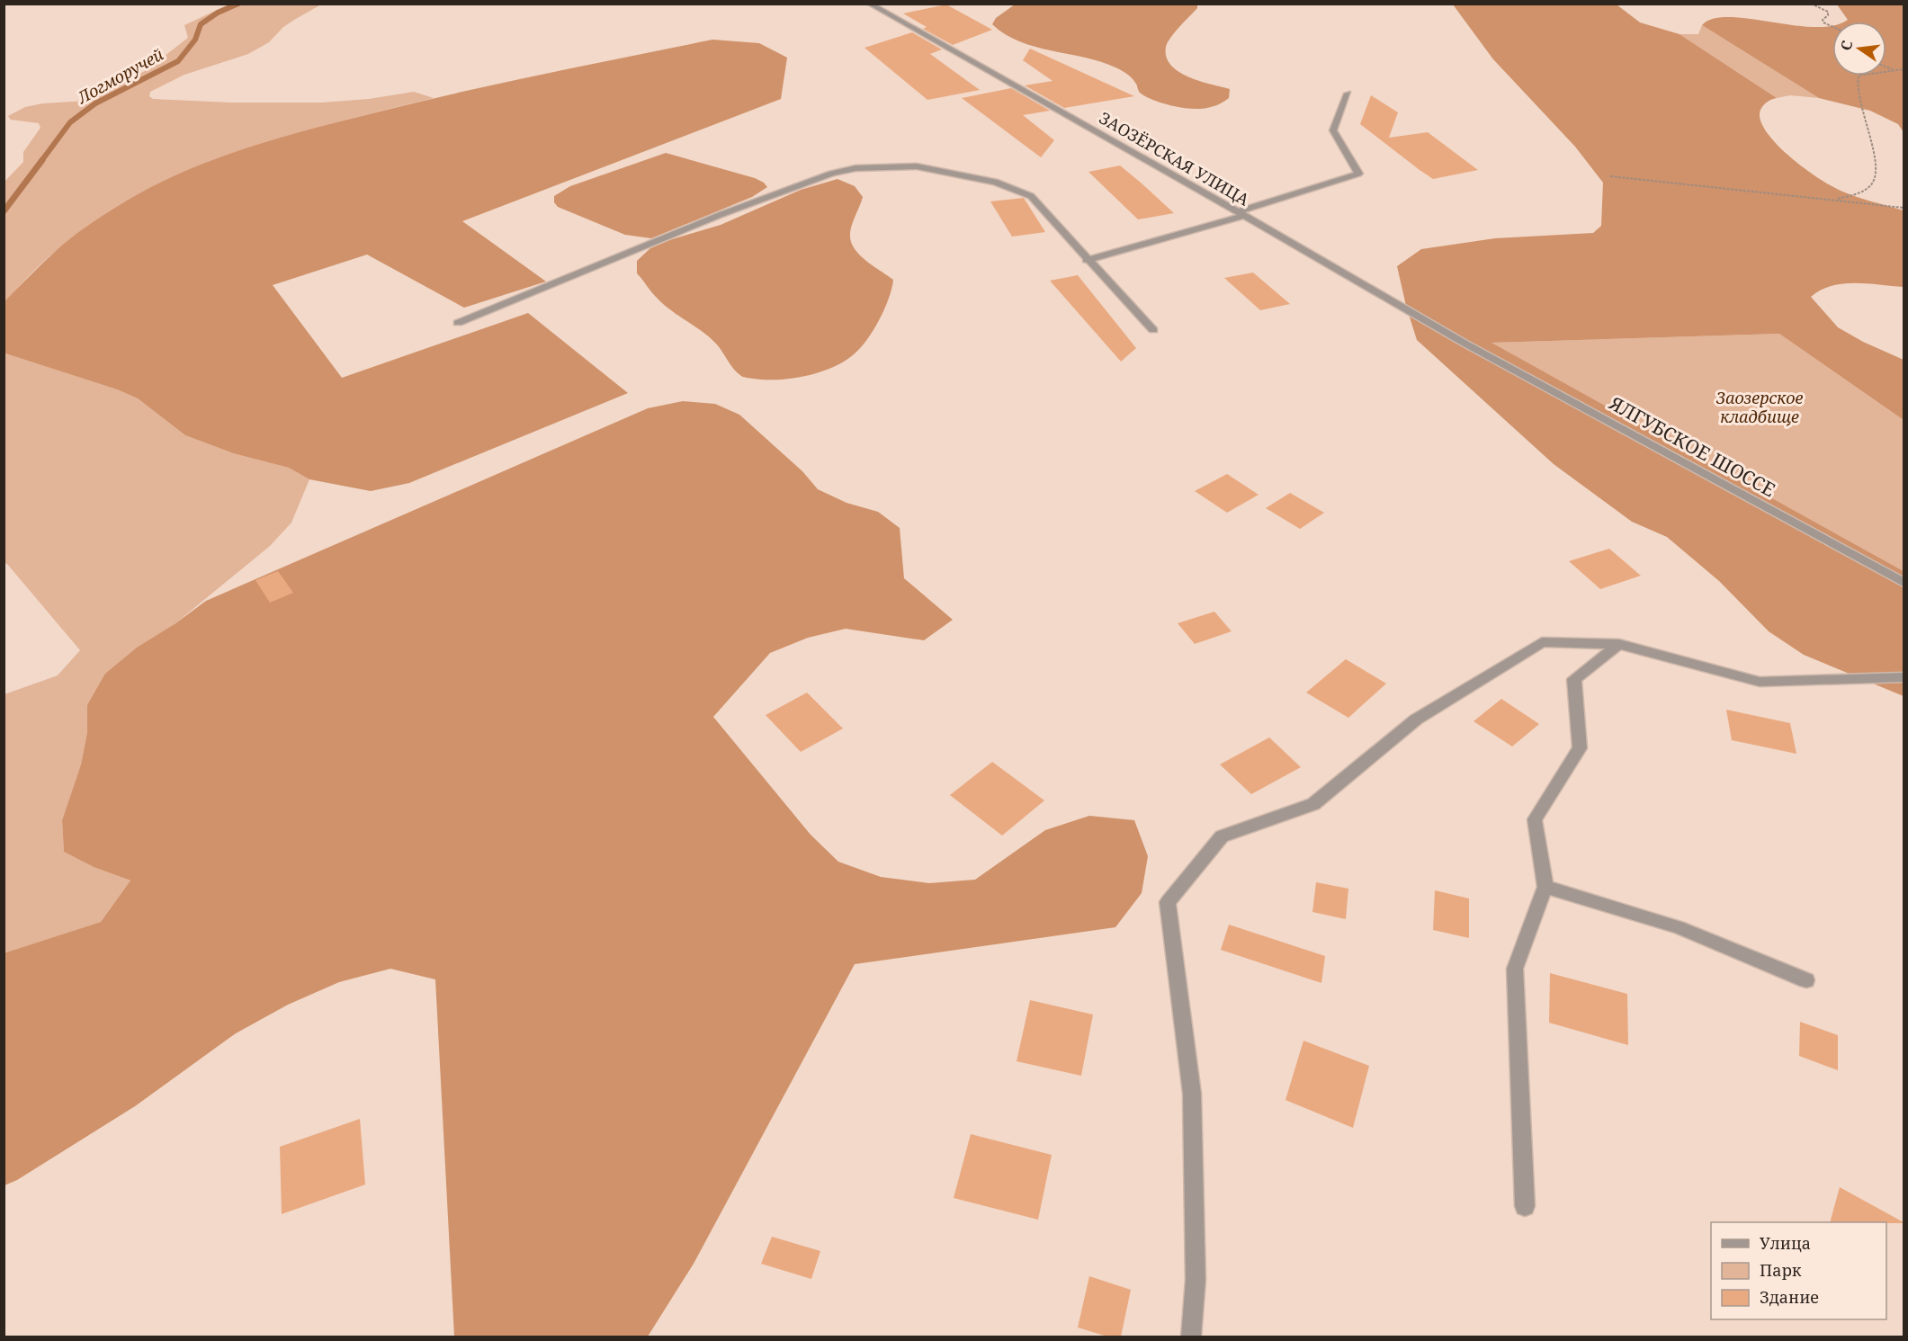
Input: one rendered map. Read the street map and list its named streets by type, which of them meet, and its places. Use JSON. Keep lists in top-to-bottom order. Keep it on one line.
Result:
{"streets":{"street":["ЗАОЗЁРСКАЯ УЛИЦА","ЯЛГУБСКОЕ ШОССЕ"]},"crossings":[["ЗАОЗЁРСКАЯ УЛИЦА","ЯЛГУБСКОЕ ШОССЕ"]],"water":["Логморучей"],"parks":["Заозерское кладбище"],"legend":["Улица","Парк","Здание"],"north":"left"}
